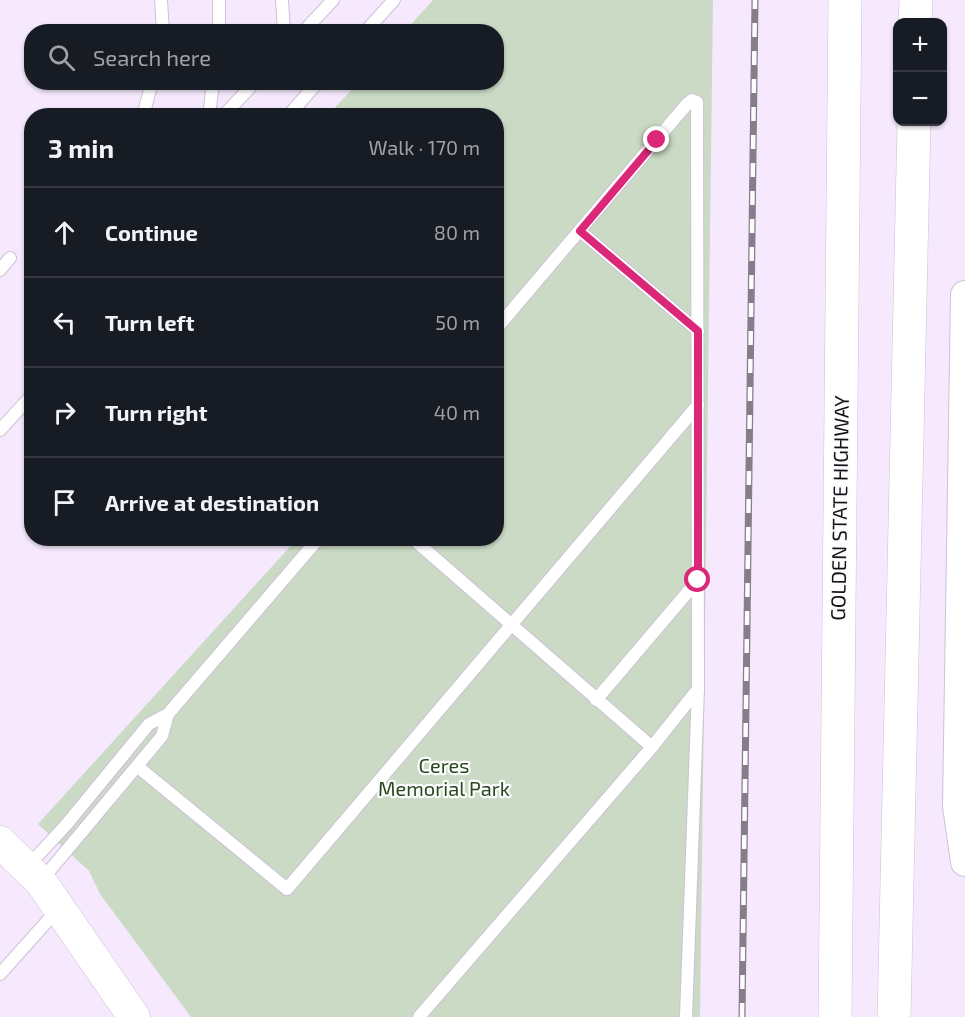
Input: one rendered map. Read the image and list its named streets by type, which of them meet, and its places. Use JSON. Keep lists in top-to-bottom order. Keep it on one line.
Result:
{"streets":{"highway":["GOLDEN STATE HIGHWAY"]},"parks":["Ceres Memorial Park"],"page":{"map_buttons":["+","−"],"search":"Search here","heading":["3 min","Walk · 170 m"],"list":[["Continue","80 m"],["Turn left","50 m"],["Turn right","40 m"],"Arrive at destination"]}}
